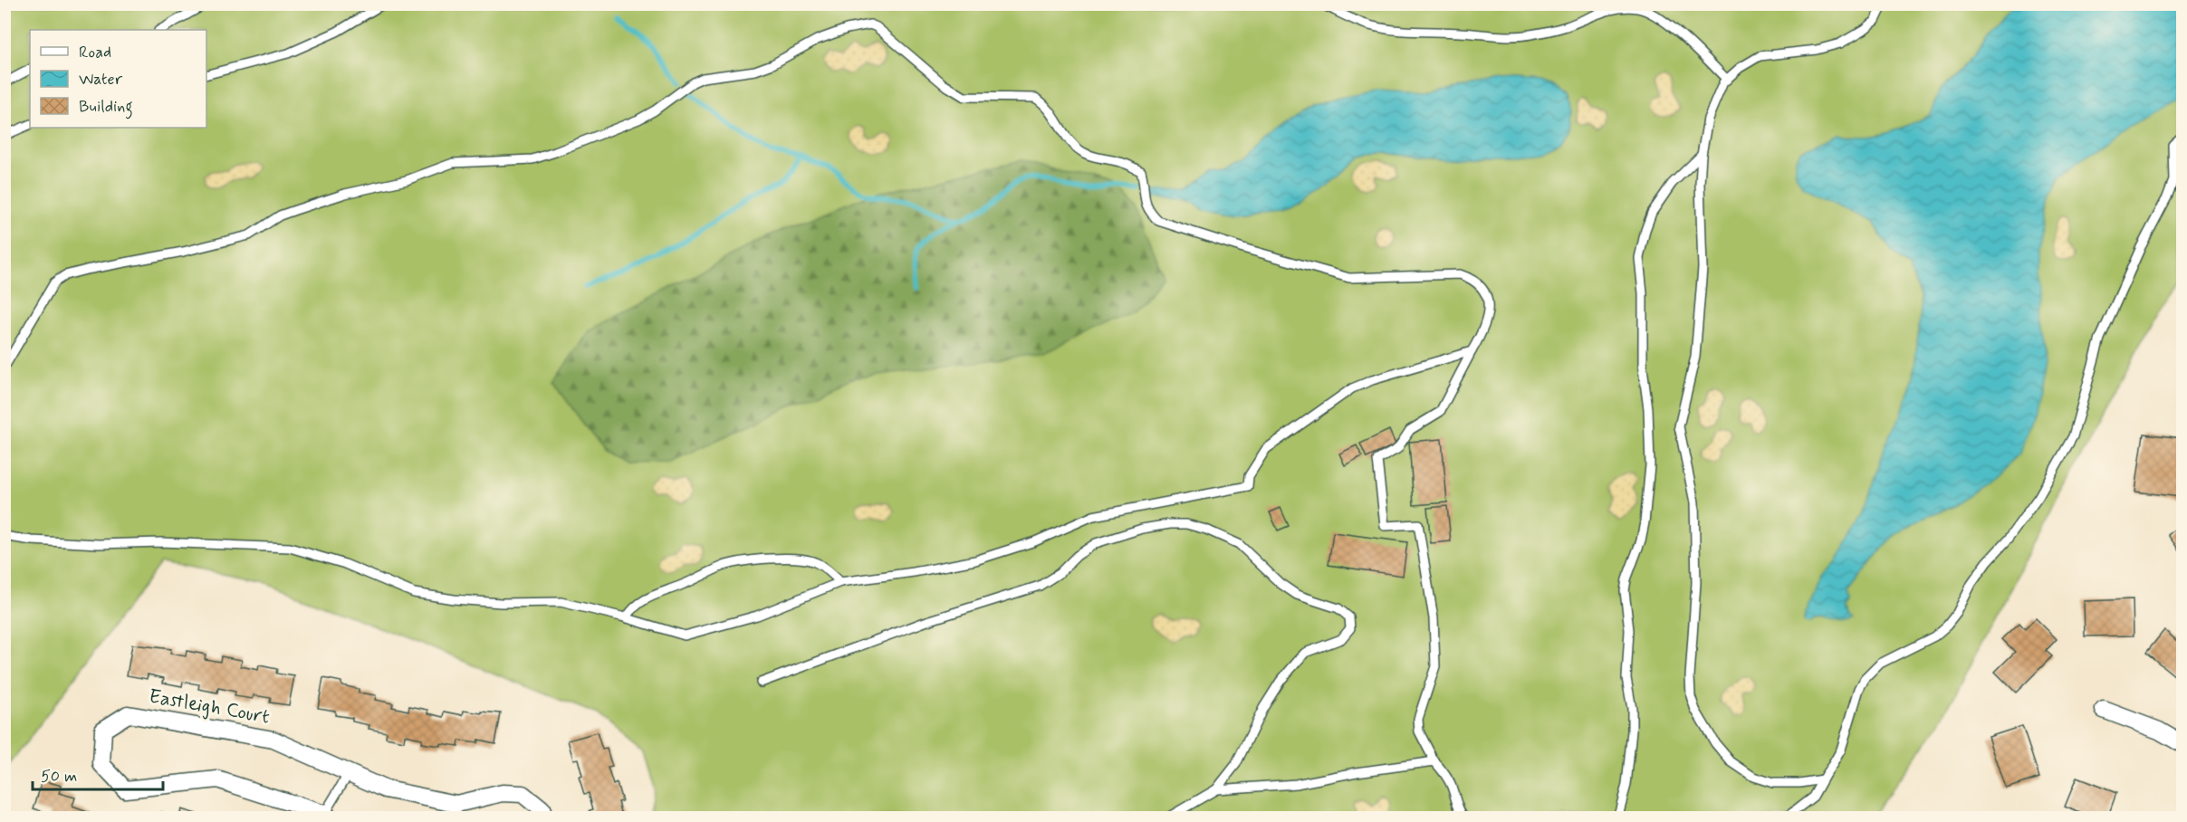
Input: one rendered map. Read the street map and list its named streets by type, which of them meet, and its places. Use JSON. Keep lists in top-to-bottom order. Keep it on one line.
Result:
{"streets":{"street":["Eastleigh Court"]},"legend":["Road","Water","Building"],"scale_bar":"50 m"}
